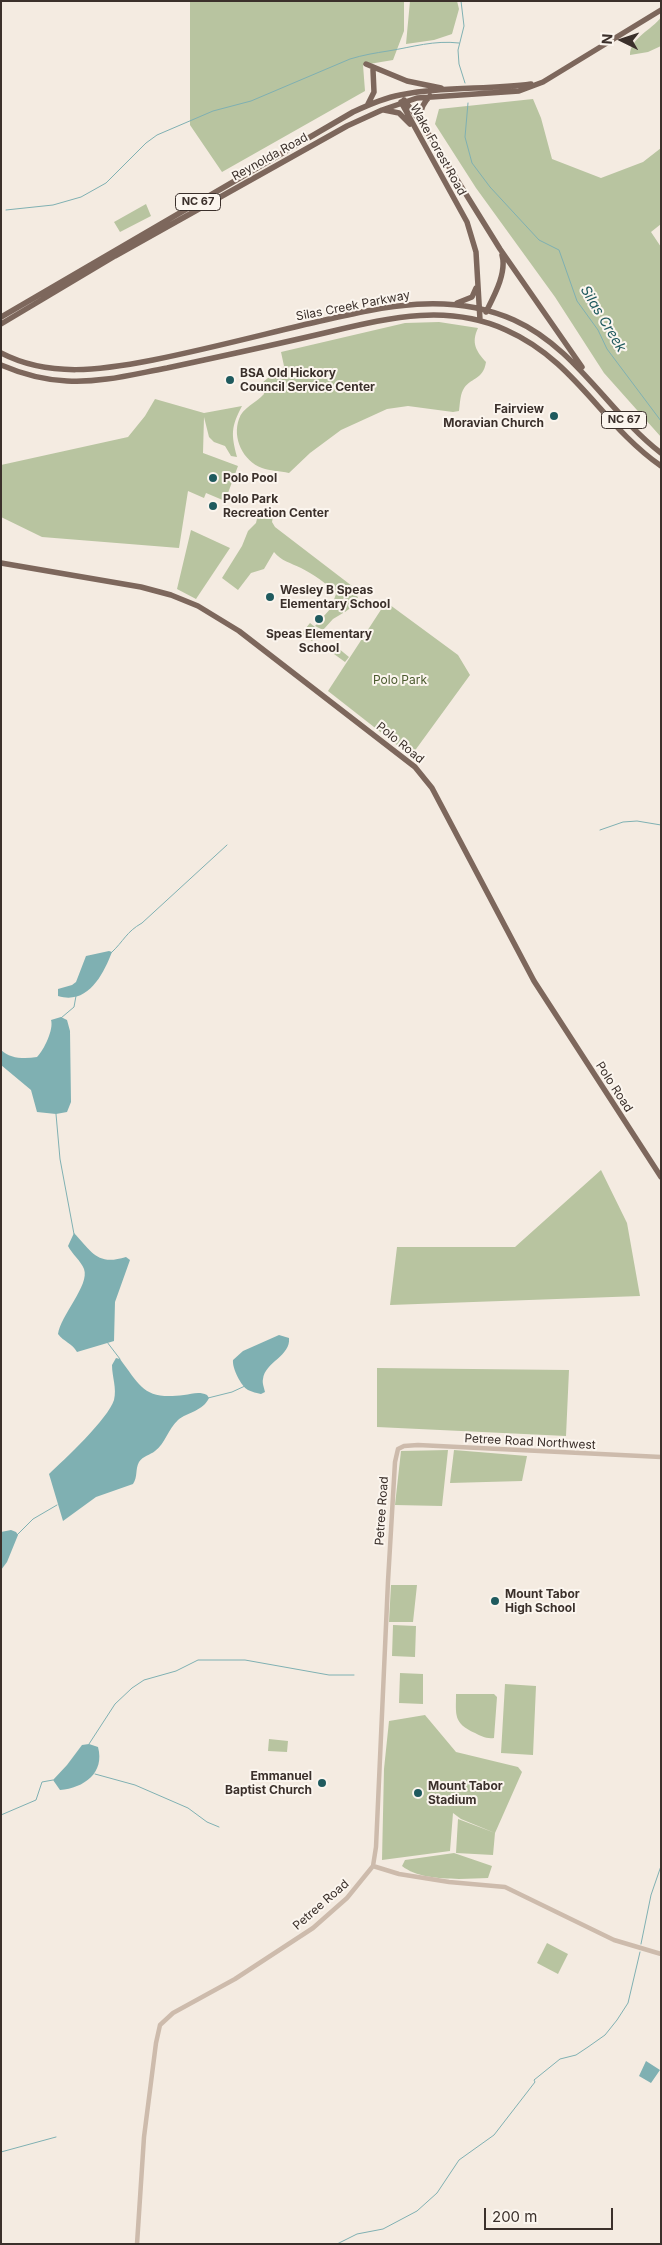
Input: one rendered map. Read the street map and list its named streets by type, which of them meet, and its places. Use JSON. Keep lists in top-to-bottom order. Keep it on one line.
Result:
{"streets":{"main road":["Wake Forest Road","Reynolda Road","NC 67","Silas Creek Parkway","Polo Road"],"street":["Petree Road Northwest","Petree Road"]},"crossings":[["Wake Forest Road","Reynolda Road"],["Wake Forest Road","NC 67"],["Wake Forest Road","Silas Creek Parkway"],["Reynolda Road","NC 67"],["Petree Road Northwest","Petree Road"]],"water":["Silas Creek"],"parks":["Polo Park"],"places":["BSA Old Hickory Council Service Center","Fairview Moravian Church","Polo Pool","Polo Park Recreation Center","Wesley B Speas Elementary School","Speas Elementary School","Mount Tabor High School","Emmanuel Baptist Church","Mount Tabor Stadium"],"scale_bar":"200 m","north":"left"}
